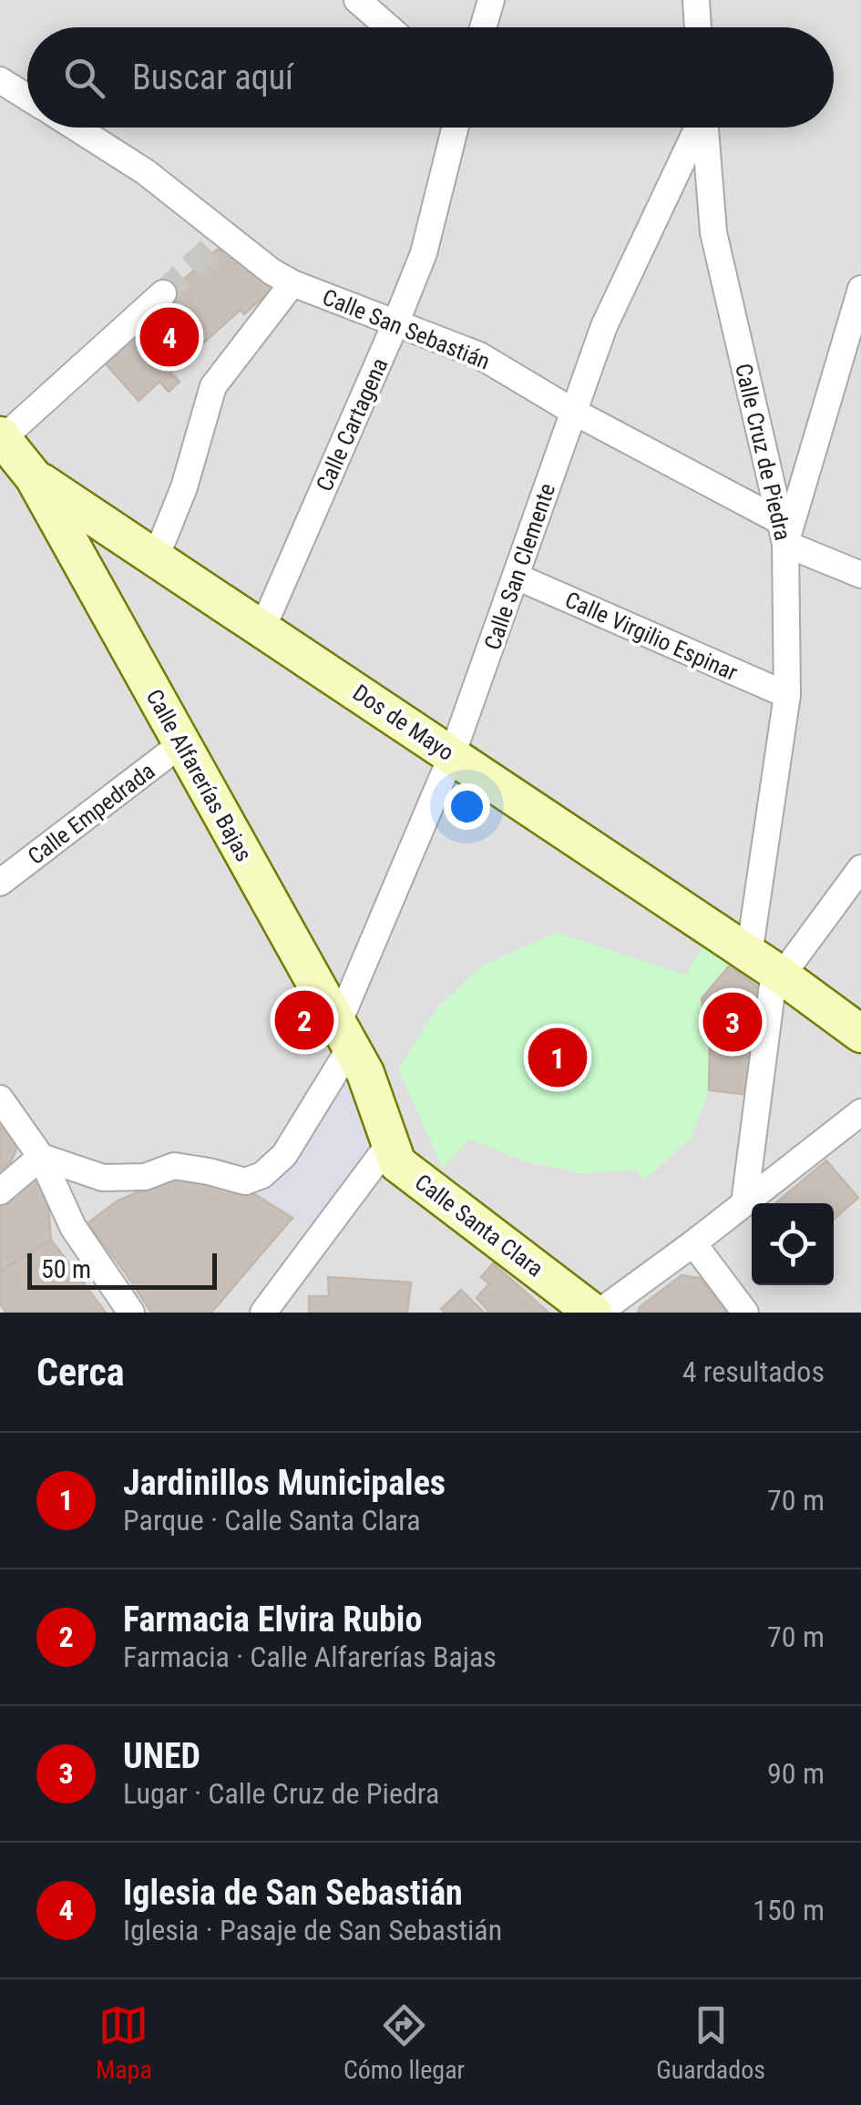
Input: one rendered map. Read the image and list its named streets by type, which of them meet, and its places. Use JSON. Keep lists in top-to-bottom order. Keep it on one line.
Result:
{"streets":{"street":["Calle San Sebastián","Calle Cartagena","Calle Cruz de Piedra","Calle San Clemente","Calle Virgilio Espinar","Dos de Mayo","Calle Alfarerías Bajas","Calle Empedrada","Calle Santa Clara"]},"crossings":[["Calle San Sebastián","Calle Cartagena"],["Calle San Sebastián","Calle Cruz de Piedra"],["Calle San Sebastián","Calle San Clemente"],["Calle Cartagena","Dos de Mayo"],["Calle Cruz de Piedra","Calle Virgilio Espinar"],["Calle Cruz de Piedra","Dos de Mayo"],["Calle San Clemente","Calle Virgilio Espinar"],["Calle San Clemente","Dos de Mayo"],["Calle San Clemente","Calle Alfarerías Bajas"],["Calle San Clemente","Calle Santa Clara"],["Dos de Mayo","Calle Alfarerías Bajas"],["Calle Alfarerías Bajas","Calle Empedrada"],["Calle Alfarerías Bajas","Calle Santa Clara"]],"scale_bar":"50 m","page":{"search":"Buscar aquí","pins":["4","2","3","1"],"scale":"50 m","heading":["Cerca","4 resultados"],"list":[{"mark":"1","name":"Jardinillos Municipales","note":"Parque · Calle Santa Clara","value":"70 m"},{"mark":"2","name":"Farmacia Elvira Rubio","note":"Farmacia · Calle Alfarerías Bajas","value":"70 m"},{"mark":"3","name":"UNED","note":"Lugar · Calle Cruz de Piedra","value":"90 m"},{"mark":"4","name":"Iglesia de San Sebastián","note":"Iglesia · Pasaje de San Sebastián","value":"150 m"}],"nav":["Mapa","Cómo llegar","Guardados"]}}
